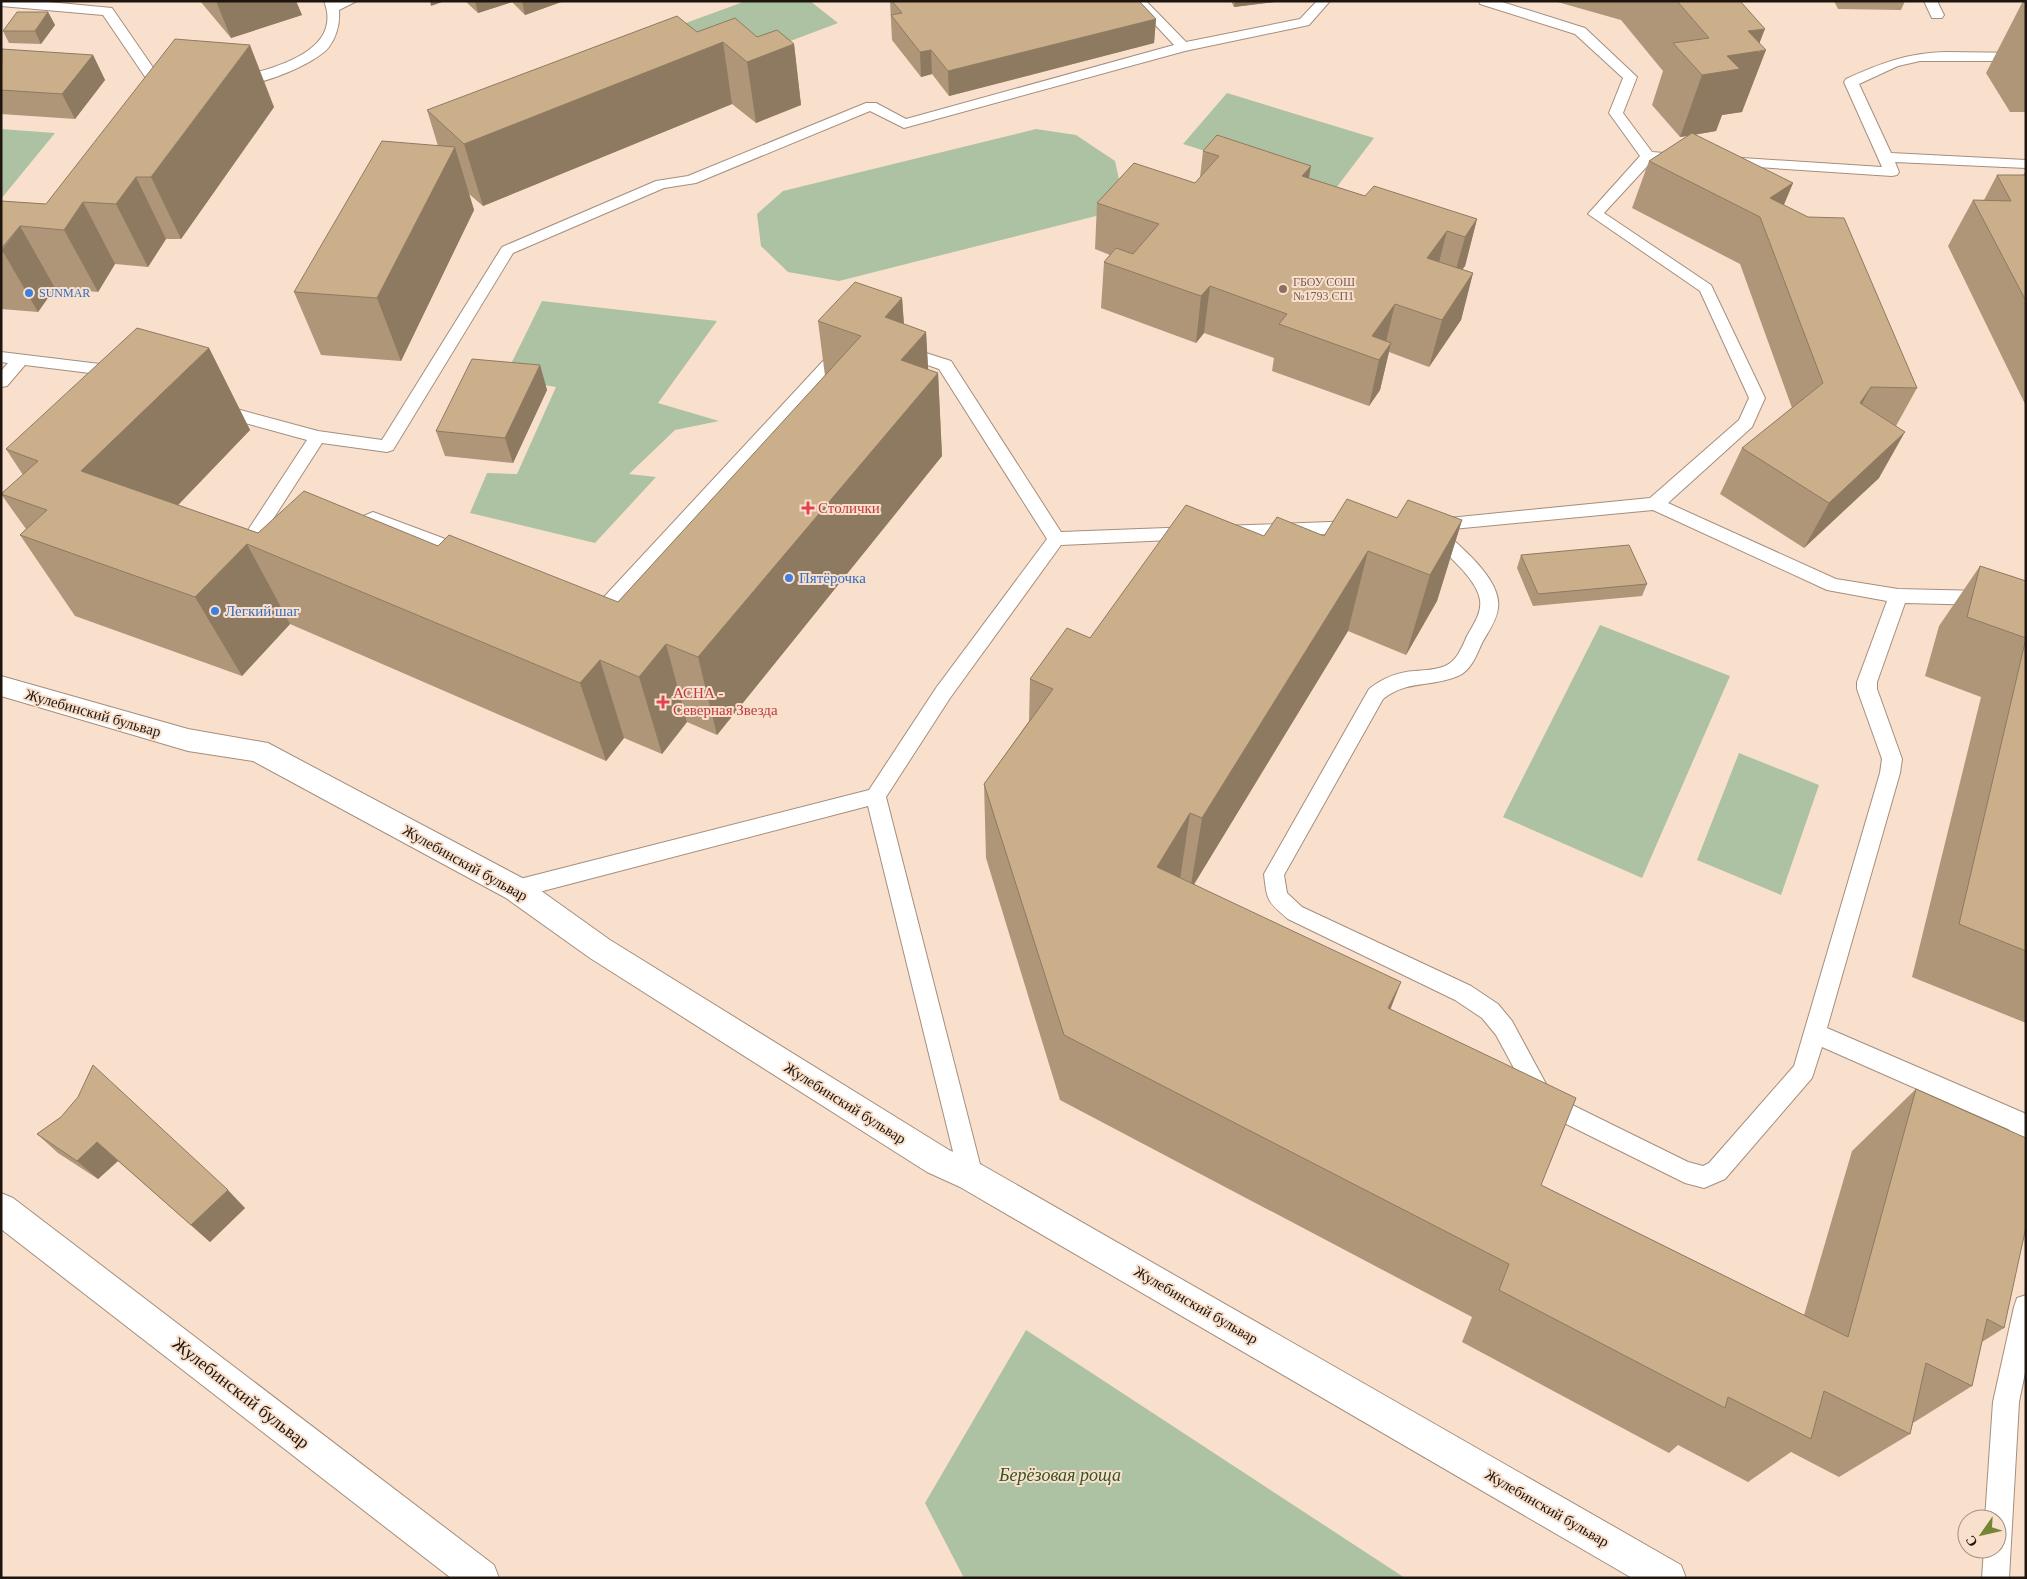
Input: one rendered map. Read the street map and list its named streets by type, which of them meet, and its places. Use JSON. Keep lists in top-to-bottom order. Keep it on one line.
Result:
{"streets":{"street":["Жулебинский бульвар"]},"parks":["Берёзовая роща"],"places":{"other":["ГБОУ СОШ №1793 СП1","SUNMAR","Пятёрочка","Легкий шаг"],"health":["Столички","АСНА - Северная Звезда"]},"north":"bottom left"}
